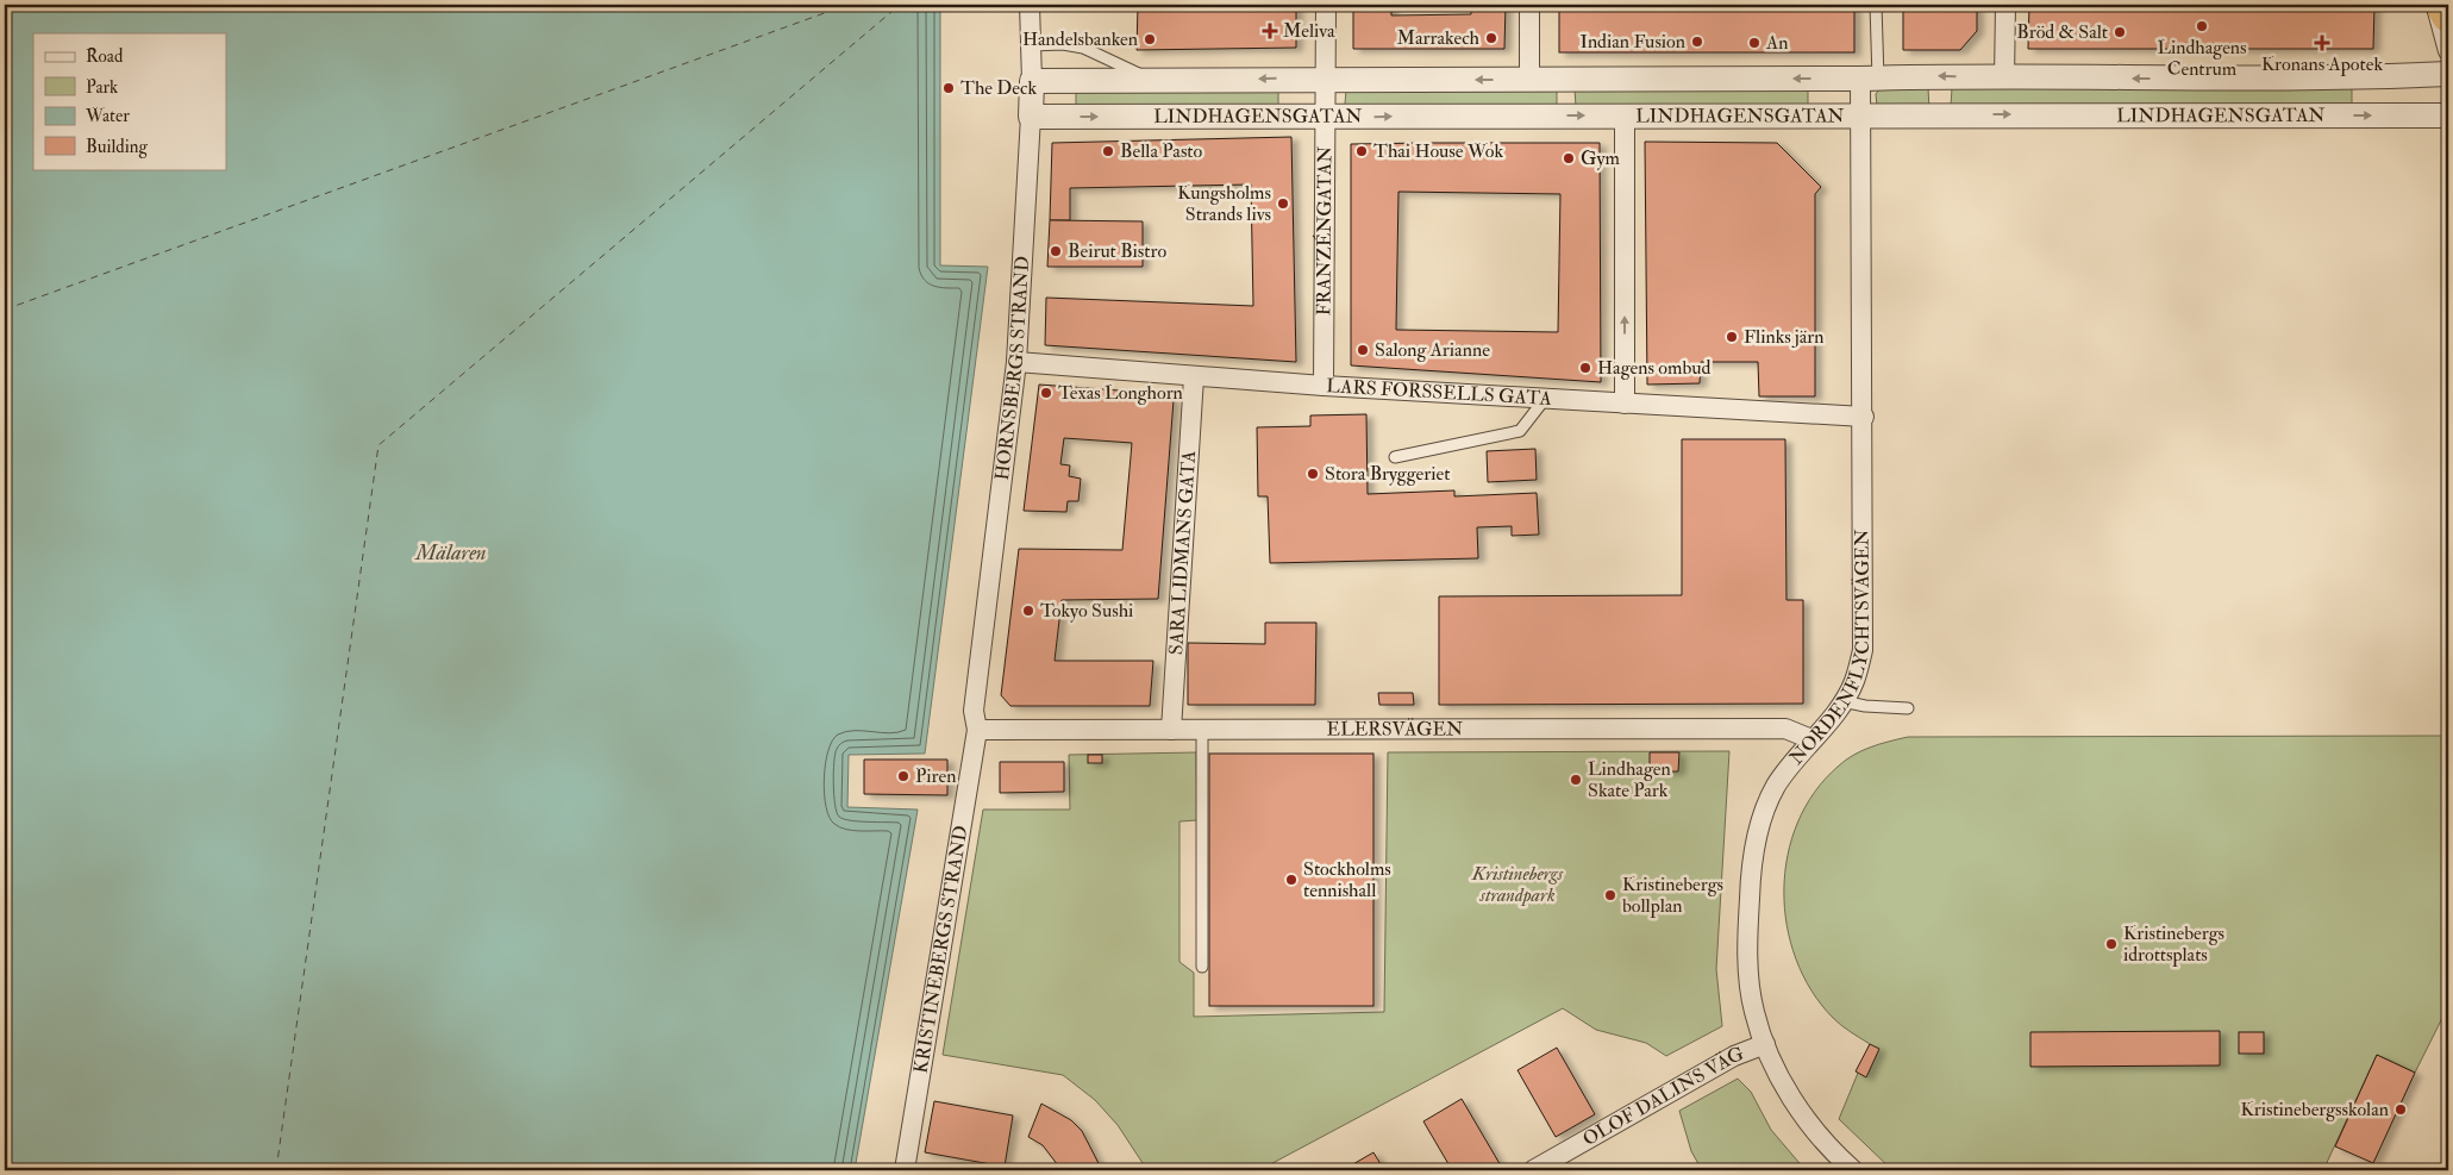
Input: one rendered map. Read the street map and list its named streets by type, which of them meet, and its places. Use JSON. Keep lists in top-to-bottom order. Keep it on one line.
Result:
{"streets":{"street":["LINDHAGENSGATAN","FRANZÉNGATAN","HORNSBERGS STRAND","LARS FORSSELLS GATA","SARA LIDMANS GATA","NORDENFLYCHTSVÄGEN","ELERSVÄGEN","KRISTINEBERGS STRAND","OLOF DALINS VÄG"]},"crossings":[["LINDHAGENSGATAN","FRANZÉNGATAN"],["LINDHAGENSGATAN","HORNSBERGS STRAND"],["LINDHAGENSGATAN","NORDENFLYCHTSVÄGEN"],["FRANZÉNGATAN","LARS FORSSELLS GATA"],["HORNSBERGS STRAND","LARS FORSSELLS GATA"],["HORNSBERGS STRAND","ELERSVÄGEN"],["HORNSBERGS STRAND","KRISTINEBERGS STRAND"],["LARS FORSSELLS GATA","SARA LIDMANS GATA"],["LARS FORSSELLS GATA","NORDENFLYCHTSVÄGEN"],["SARA LIDMANS GATA","ELERSVÄGEN"],["NORDENFLYCHTSVÄGEN","ELERSVÄGEN"],["NORDENFLYCHTSVÄGEN","OLOF DALINS VÄG"],["ELERSVÄGEN","KRISTINEBERGS STRAND"]],"water":["Mälaren"],"parks":["Kristinebergs strandpark"],"places":{"other":["Lindhagens Centrum","Bröd & Salt","Marrakech","Handelsbanken","Indian Fusion","An","The Deck","Bella Pasto","Thai House Wok","Gym","Kungsholms Strands livs","Beirut Bistro","Flinks järn","Salong Arianne","Hagens ombud","Texas Longhorn","Stora Bryggeriet","Tokyo Sushi","Piren","Lindhagen Skate Park","Stockholms tennishall","Kristinebergs bollplan","Kristinebergs idrottsplats","Kristinebergsskolan"],"health":["Meliva","Kronans Apotek"]},"legend":["Road","Park","Water","Building"]}
